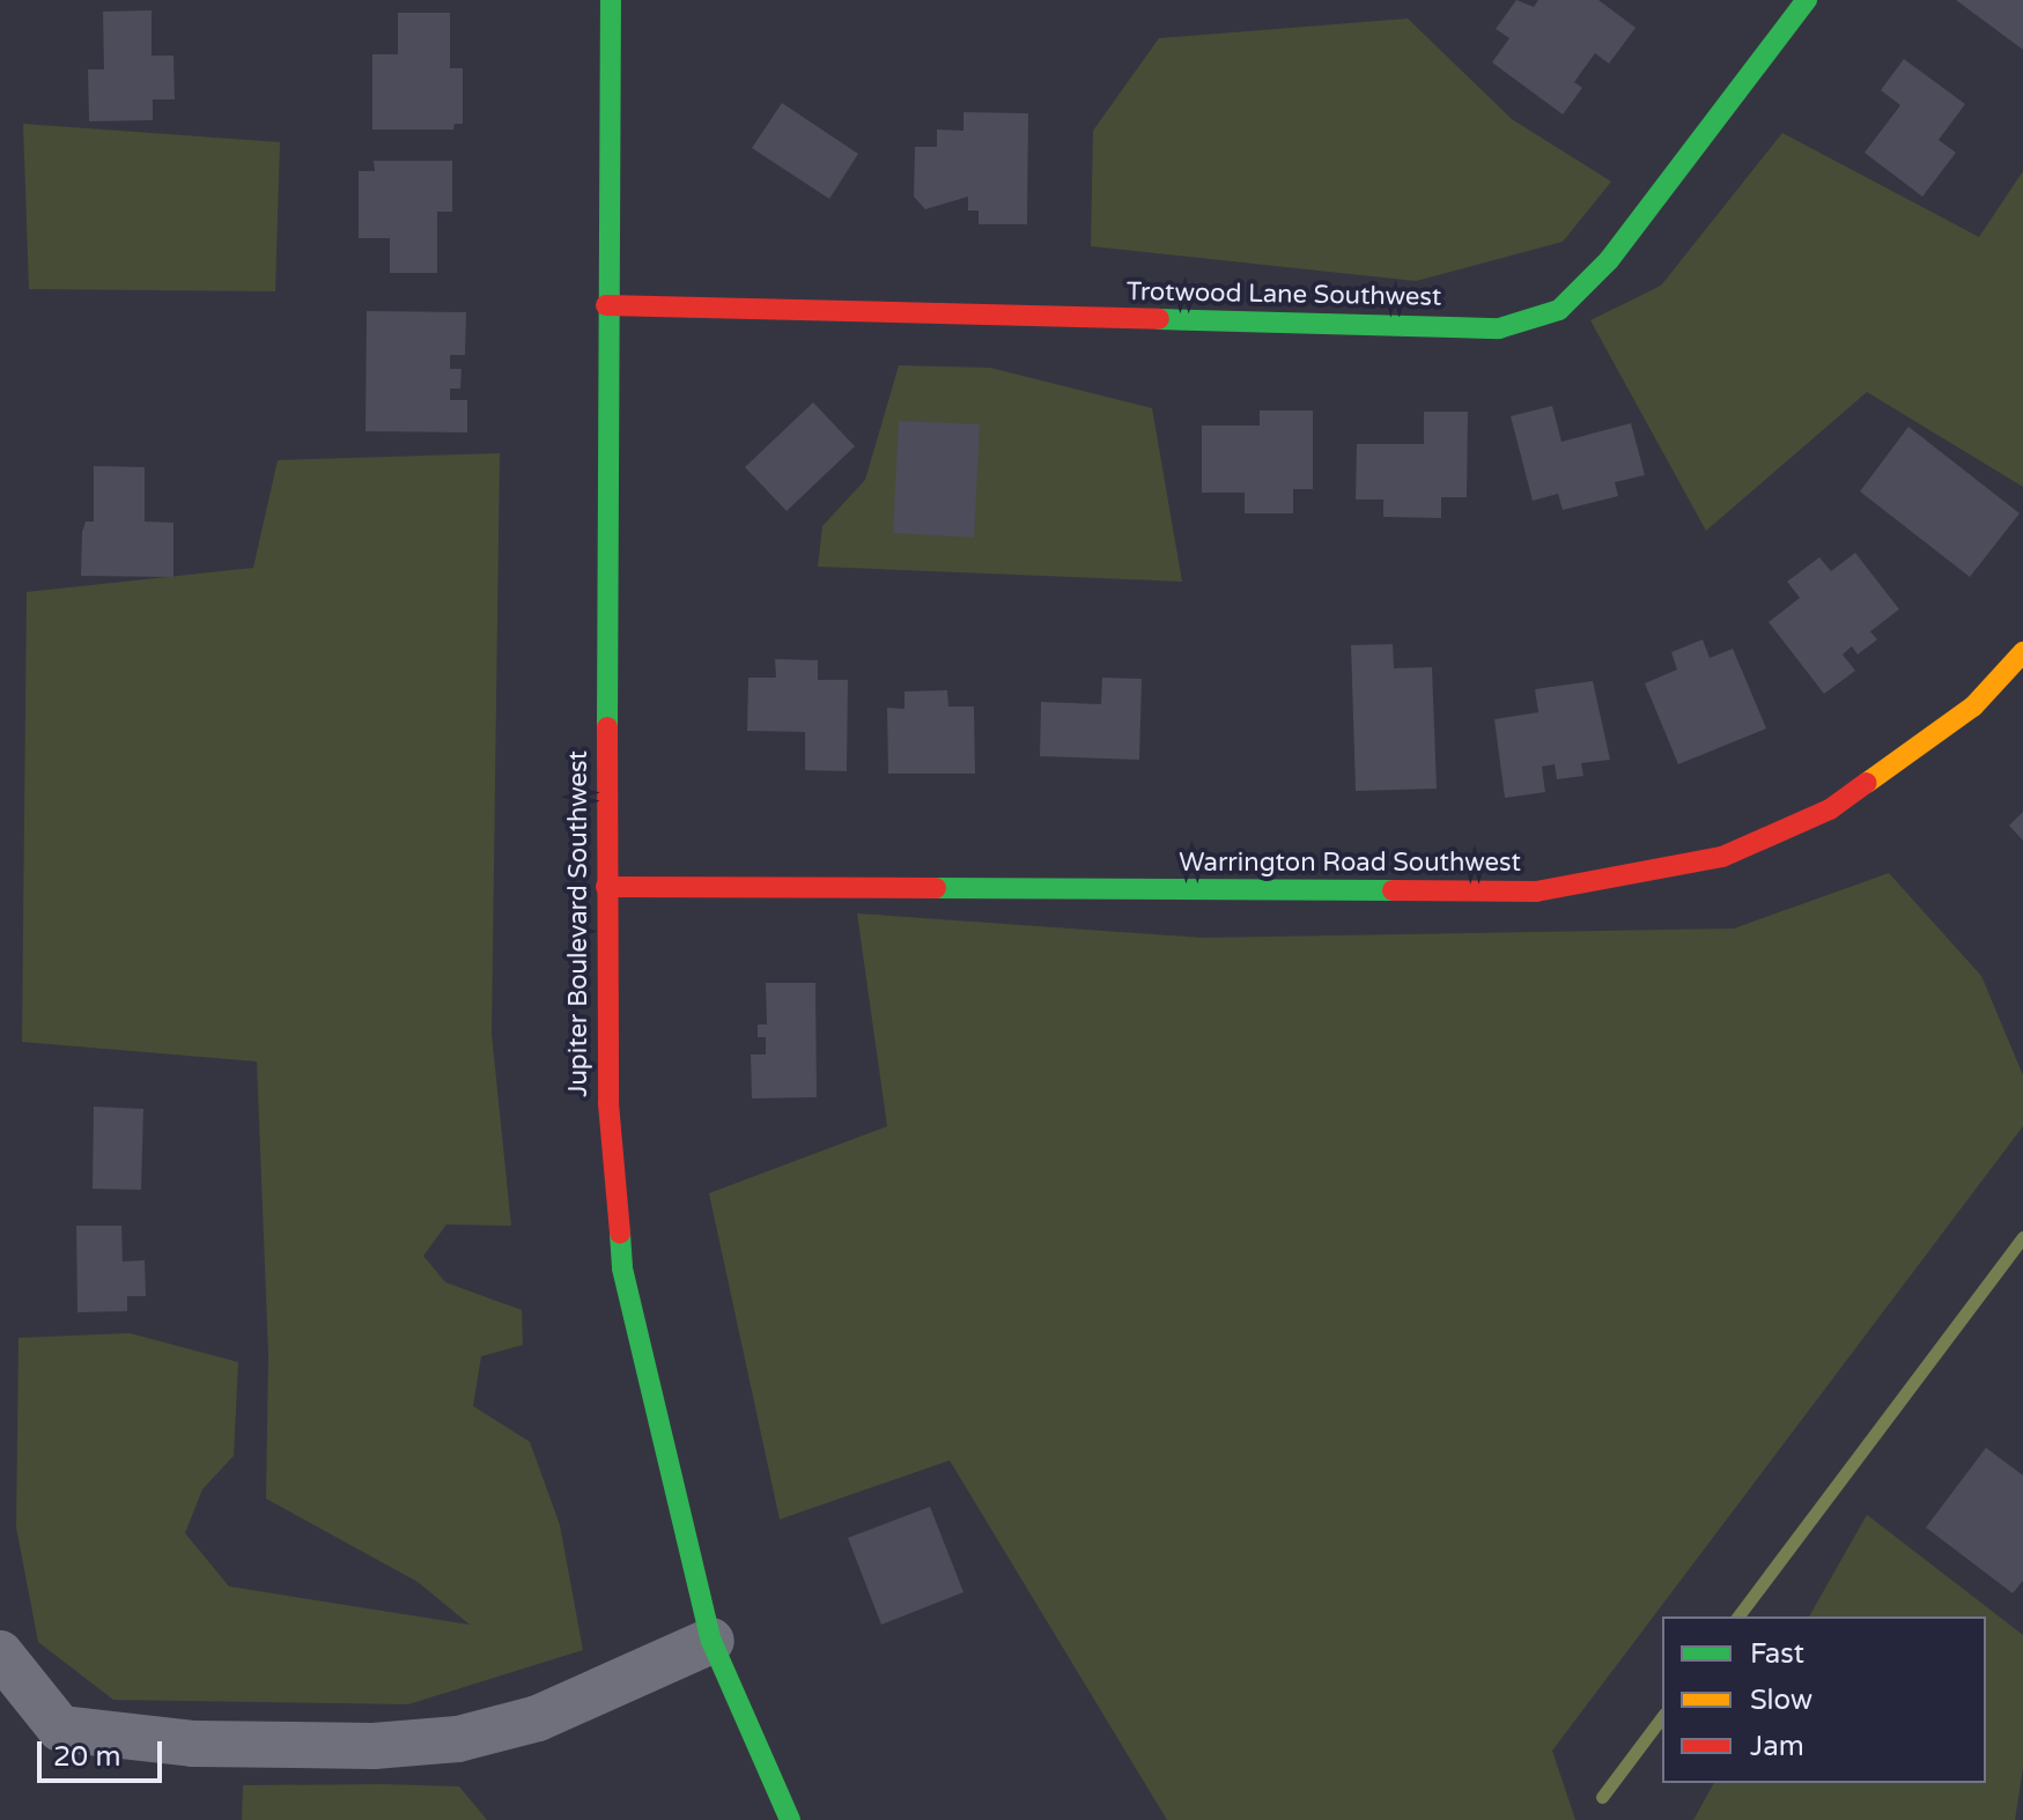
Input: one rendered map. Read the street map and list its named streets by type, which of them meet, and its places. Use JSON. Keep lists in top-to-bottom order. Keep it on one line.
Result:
{"streets":{"street":["Trotwood Lane Southwest","Warrington Road Southwest","Jupiter Boulevard Southwest"]},"crossings":[["Trotwood Lane Southwest","Jupiter Boulevard Southwest"],["Warrington Road Southwest","Jupiter Boulevard Southwest"]],"legend":["Fast","Slow","Jam"],"scale_bar":"20 m"}
